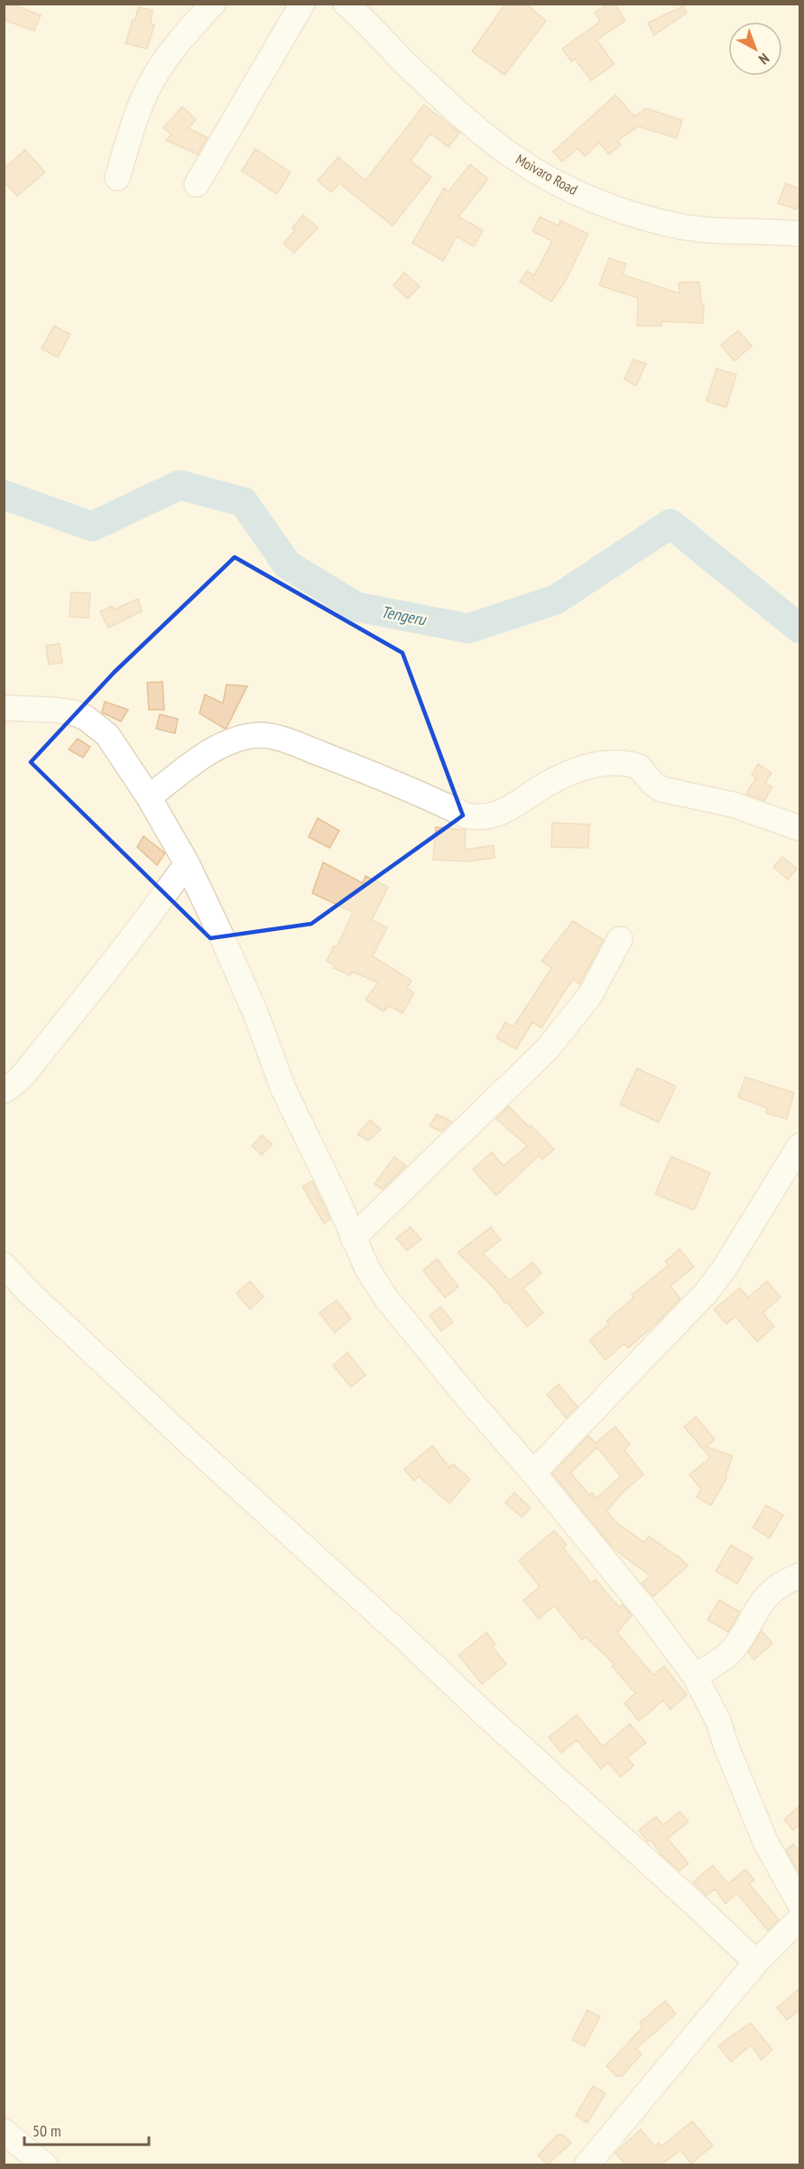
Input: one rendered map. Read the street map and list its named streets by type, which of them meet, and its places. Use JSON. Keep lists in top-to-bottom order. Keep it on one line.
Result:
{"streets":{"street":["Moivaro Road"]},"water":["Tengeru"],"scale_bar":"50 m","north":"bottom right"}
